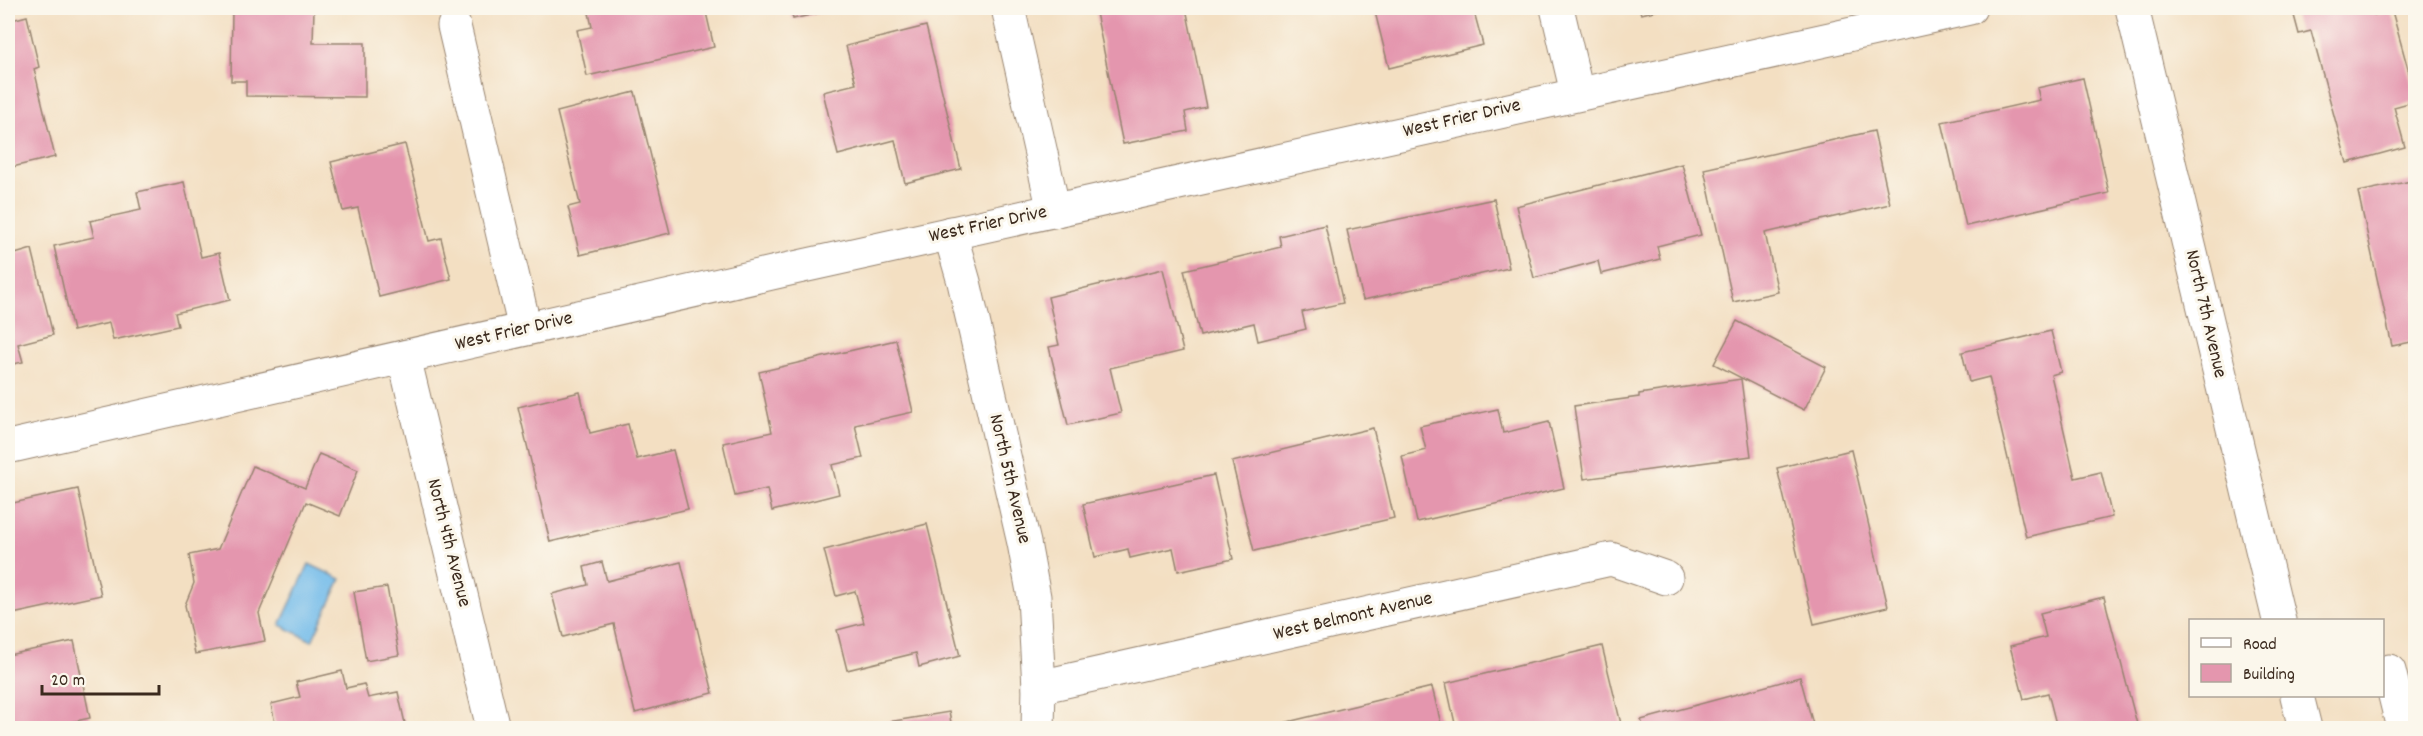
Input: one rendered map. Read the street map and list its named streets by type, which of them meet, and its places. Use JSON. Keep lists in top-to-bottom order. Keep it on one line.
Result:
{"streets":{"street":["West Frier Drive","North 7th Avenue","North 5th Avenue","North 4th Avenue","West Belmont Avenue"]},"crossings":[["West Frier Drive","North 5th Avenue"],["West Frier Drive","North 4th Avenue"],["North 5th Avenue","West Belmont Avenue"]],"legend":["Road","Building"],"scale_bar":"20 m"}
